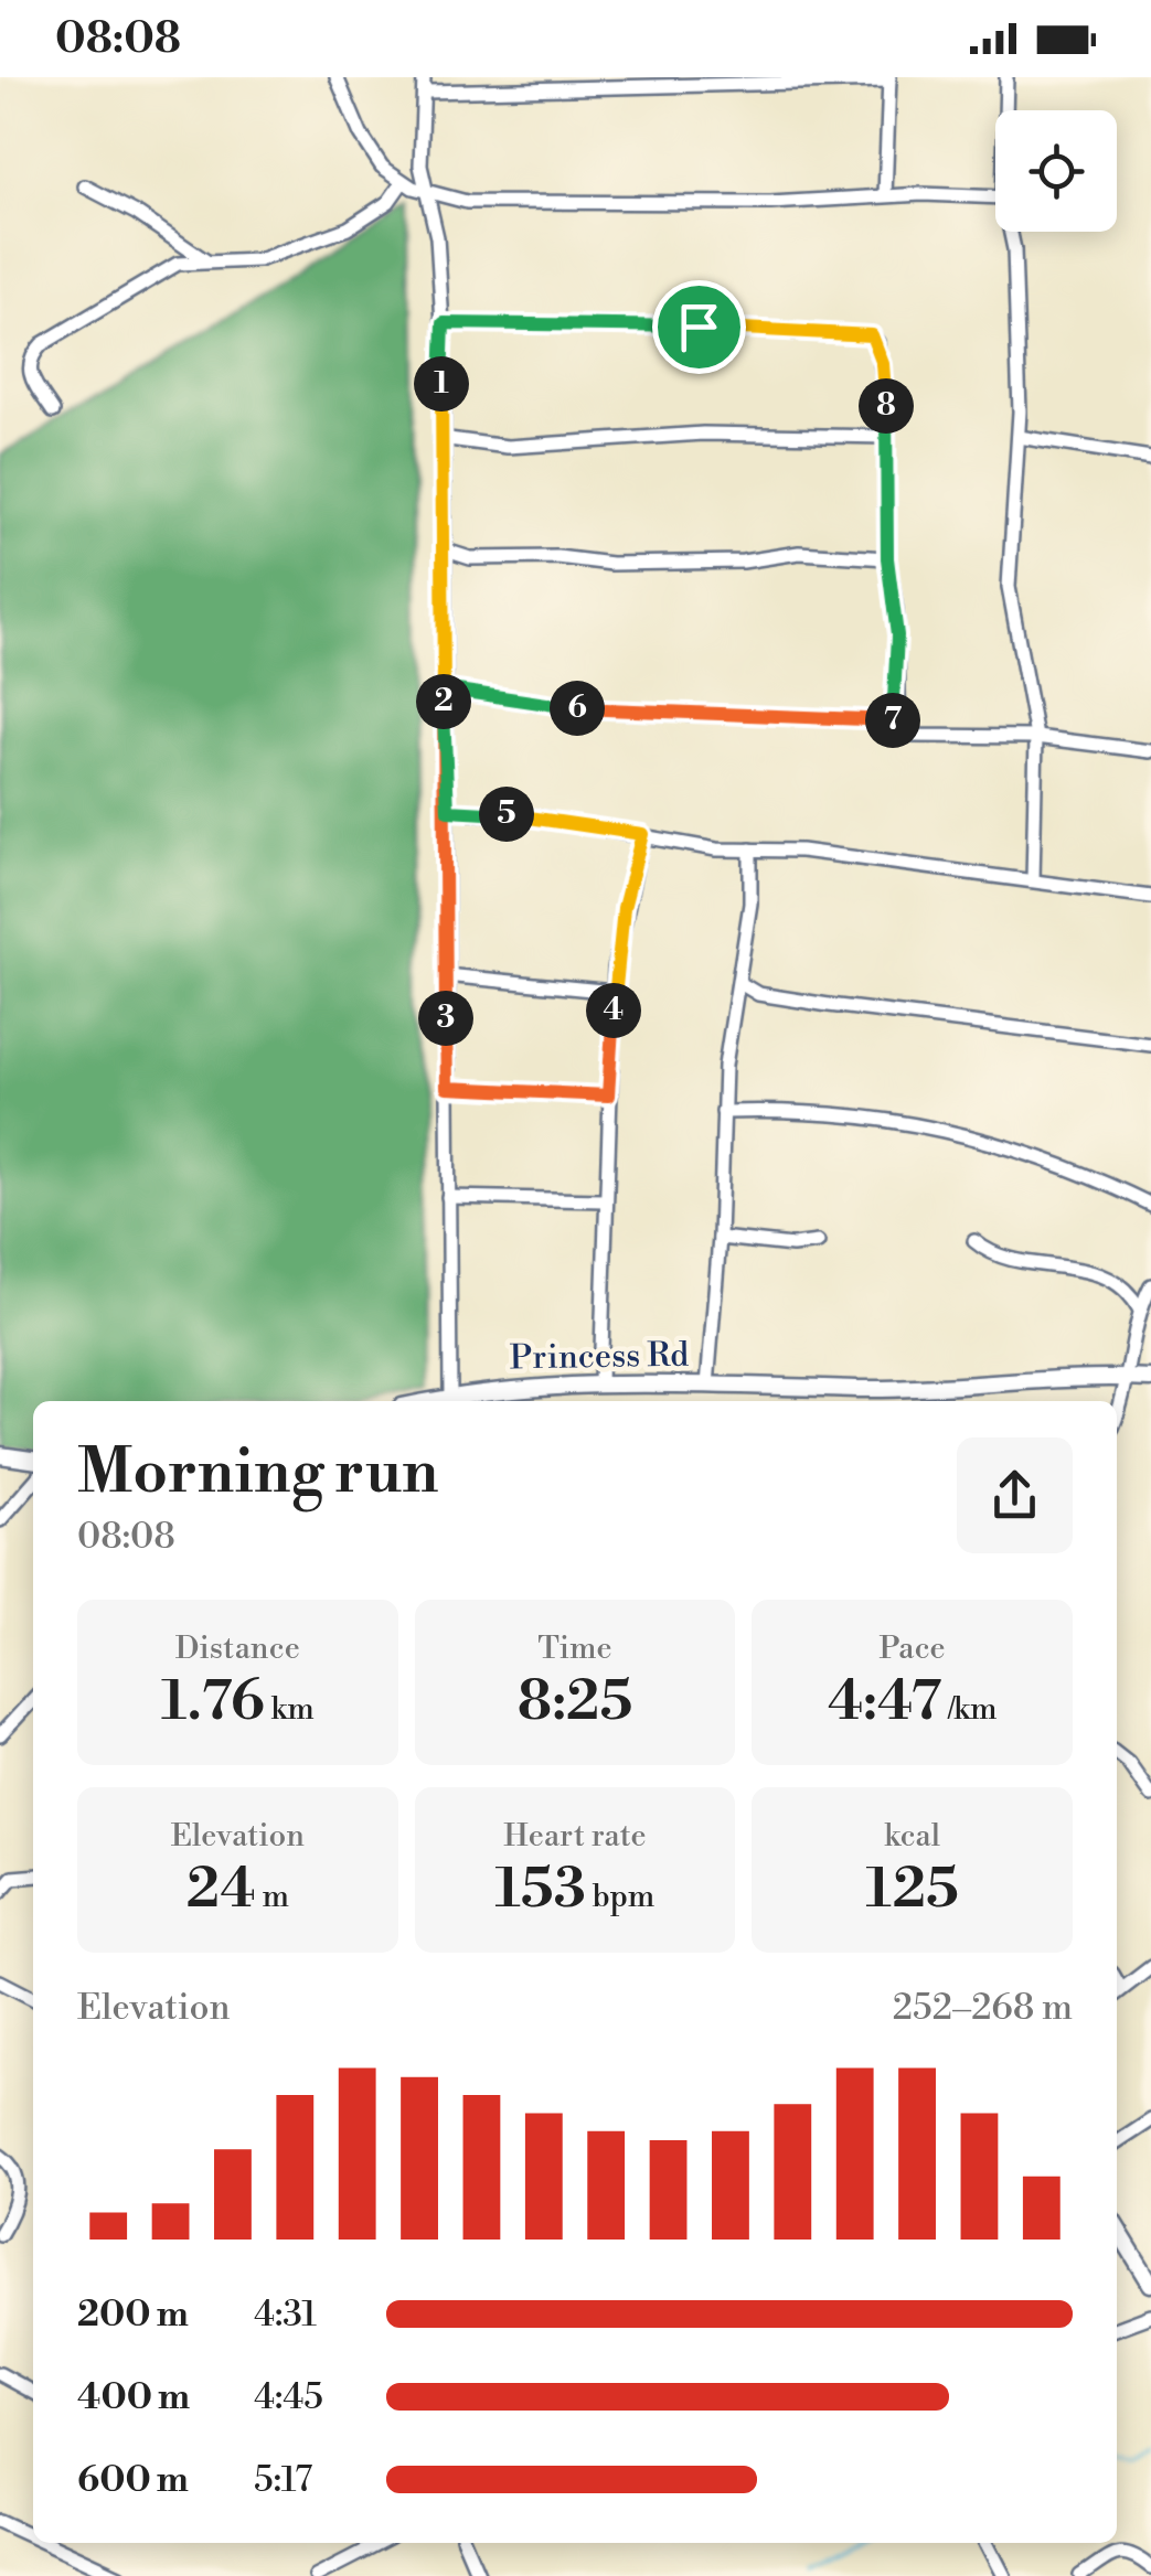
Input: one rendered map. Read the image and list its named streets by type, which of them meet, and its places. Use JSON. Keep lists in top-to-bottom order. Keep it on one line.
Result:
{"streets":{"street":["Princess Rd"]},"page":{"status":"08:08","pins":["1","8","2","6","7","5","4","3"],"heading":["Morning run","08:08"],"stats":[["Distance","1.76 km"],["Time","8:25"],["Pace","4:47 /km"],["Elevation","24 m"],["Heart rate","153 bpm"],["kcal","125"]],"chart":["Elevation","252–268 m"],"list":[{"name":"200 m","note":"4:31"},{"name":"400 m","note":"4:45"},{"name":"600 m","note":"5:17"}]}}
